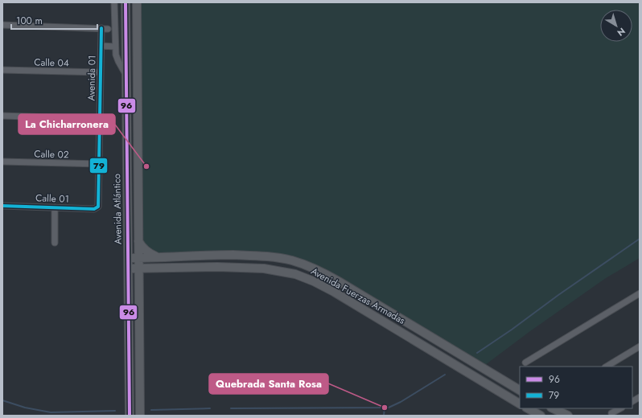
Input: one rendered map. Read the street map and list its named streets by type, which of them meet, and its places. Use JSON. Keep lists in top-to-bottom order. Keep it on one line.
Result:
{"streets":{"street":["Calle 04","Avenida 01","Calle 02","Calle 01","Avenida Atlántico","Avenida Fuerzas Armadas"]},"crossings":[["Calle 04","Avenida 01"],["Avenida 01","Calle 02"],["Avenida 01","Calle 01"],["Avenida Atlántico","Avenida Fuerzas Armadas"]],"places":["La Chicharronera","Quebrada Santa Rosa"],"lines":["transit line 96","transit line 79"],"legend":["96","79"],"scale_bar":"100 m","north":"bottom right"}
